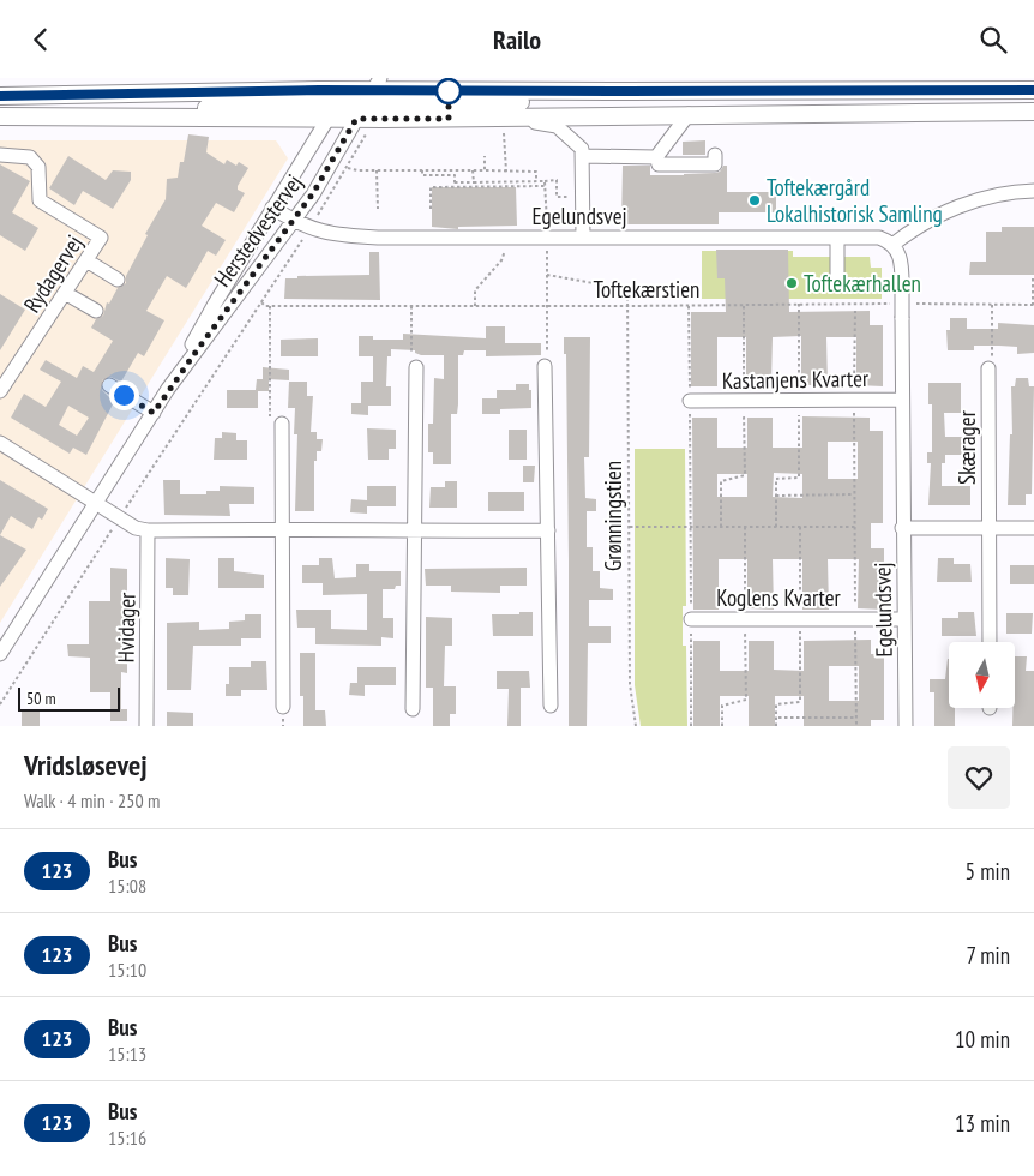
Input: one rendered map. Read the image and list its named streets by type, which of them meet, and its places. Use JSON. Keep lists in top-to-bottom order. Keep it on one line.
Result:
{"streets":{"street":["Egelundsvej","Herstedvestervej","Rydagervej","Kastanjens Kvarter","Skærager","Koglens Kvarter","Hvidager"],"path":["Toftekærstien","Grønningstien"]},"crossings":[["Egelundsvej","Herstedvestervej"],["Egelundsvej","Kastanjens Kvarter"],["Egelundsvej","Koglens Kvarter"],["Toftekærstien","Grønningstien"]],"places":["Toftekærgård Lokalhistorisk Samling","Toftekærhallen"],"lines":["bus line 123"],"scale_bar":"50 m","north":"bottom","page":{"header":"Railo","scale":"50 m","heading":["Vridsløsevej","Walk · 4 min · 250 m"],"list":[{"mark":"123","name":"Bus","note":"15:08","value":"5 min"},{"mark":"123","name":"Bus","note":"15:10","value":"7 min"},{"mark":"123","name":"Bus","note":"15:13","value":"10 min"},{"mark":"123","name":"Bus","note":"15:16","value":"13 min"}]}}
